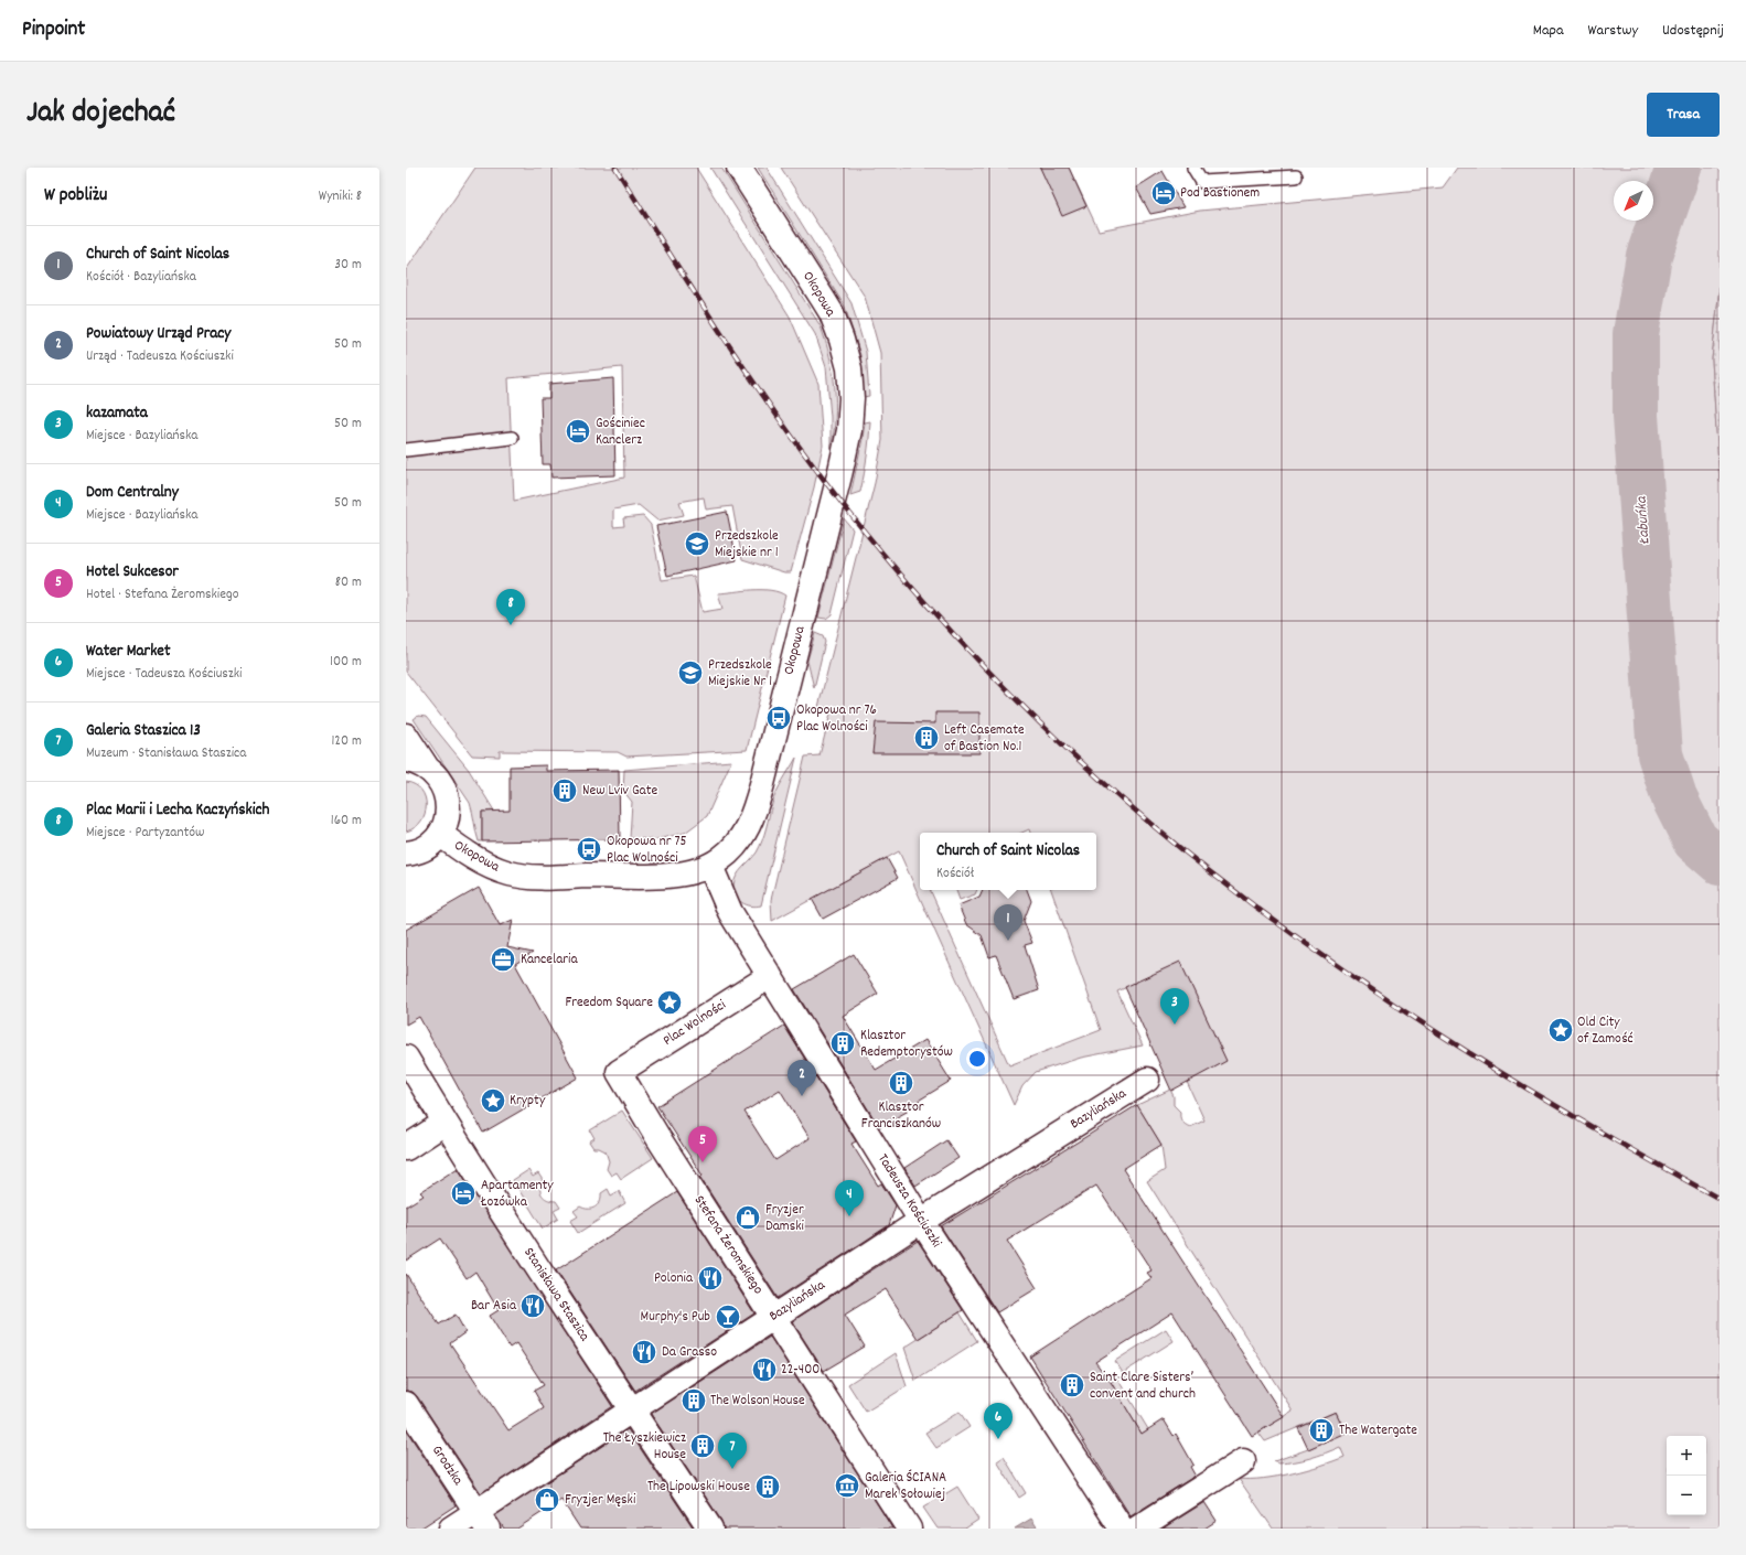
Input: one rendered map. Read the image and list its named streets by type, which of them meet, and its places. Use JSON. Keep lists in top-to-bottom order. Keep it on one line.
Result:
{"streets":{"street":["Okopowa","Plac Wolności","Bazyliańska","Tadeusza Kościuszki","Stefana Żeromskiego","Stanisława Staszica","Grodzka"]},"crossings":[["Okopowa","Tadeusza Kościuszki"],["Plac Wolności","Tadeusza Kościuszki"],["Plac Wolności","Stefana Żeromskiego"],["Bazyliańska","Tadeusza Kościuszki"],["Bazyliańska","Stefana Żeromskiego"],["Bazyliańska","Stanisława Staszica"],["Bazyliańska","Grodzka"]],"water":["Łabuńka"],"places":{"hotel":["Pod Bastionem","Gościniec Kanclerz","Apartamenty Łozówka"],"school or university":["Przedszkole Miejskie nr 1","Przedszkole Miejskie Nr 1"],"bus stop":["Okopowa nr 76 Plac Wolności","Okopowa nr 75 Plac Wolności"],"building":["Left Casemate of Bastion No.1","New Lviv Gate","Klasztor Redemptorystów","Klasztor Franciszkanów","Saint Clare Sisters’ convent and church","The Wolson House","The Watergate","The Łyszkiewicz House","The Lipowski House"],"office":["Kancelaria"],"place":["Freedom Square","Old City of Zamość","Krypty"],"shop":["Fryzjer Damski","Fryzjer Męski"],"restaurant":["Polonia","Bar Asia","Da Grasso","22-400"],"bar":["Murphy's Pub"],"museum":["Galeria ŚCIANA Marek Sołowiej"]},"north":"bottom left","page":{"header":"Pinpoint","nav":["Mapa","Warstwy","Udostępnij"],"title":"Jak dojechać","buttons":"Trasa","heading":["W pobliżu","Wyniki: 8"],"list":[{"mark":"1","name":"Church of Saint Nicolas","note":"Kościół · Bazyliańska","value":"30 m"},{"mark":"2","name":"Powiatowy Urząd Pracy","note":"Urząd · Tadeusza Kościuszki","value":"50 m"},{"mark":"3","name":"kazamata","note":"Miejsce · Bazyliańska","value":"50 m"},{"mark":"4","name":"Dom Centralny","note":"Miejsce · Bazyliańska","value":"50 m"},{"mark":"5","name":"Hotel Sukcesor","note":"Hotel · Stefana Żeromskiego","value":"80 m"},{"mark":"6","name":"Water Market","note":"Miejsce · Tadeusza Kościuszki","value":"100 m"},{"mark":"7","name":"Galeria Staszica 13","note":"Muzeum · Stanisława Staszica","value":"120 m"},{"mark":"8","name":"Plac Marii i Lecha Kaczyńskich","note":"Miejsce · Partyzantów","value":"160 m"}],"pins":["8","1","3","2","5","4","6","7"],"popup":["Church of Saint Nicolas","Kościół"],"map_buttons":["+","−"]}}
